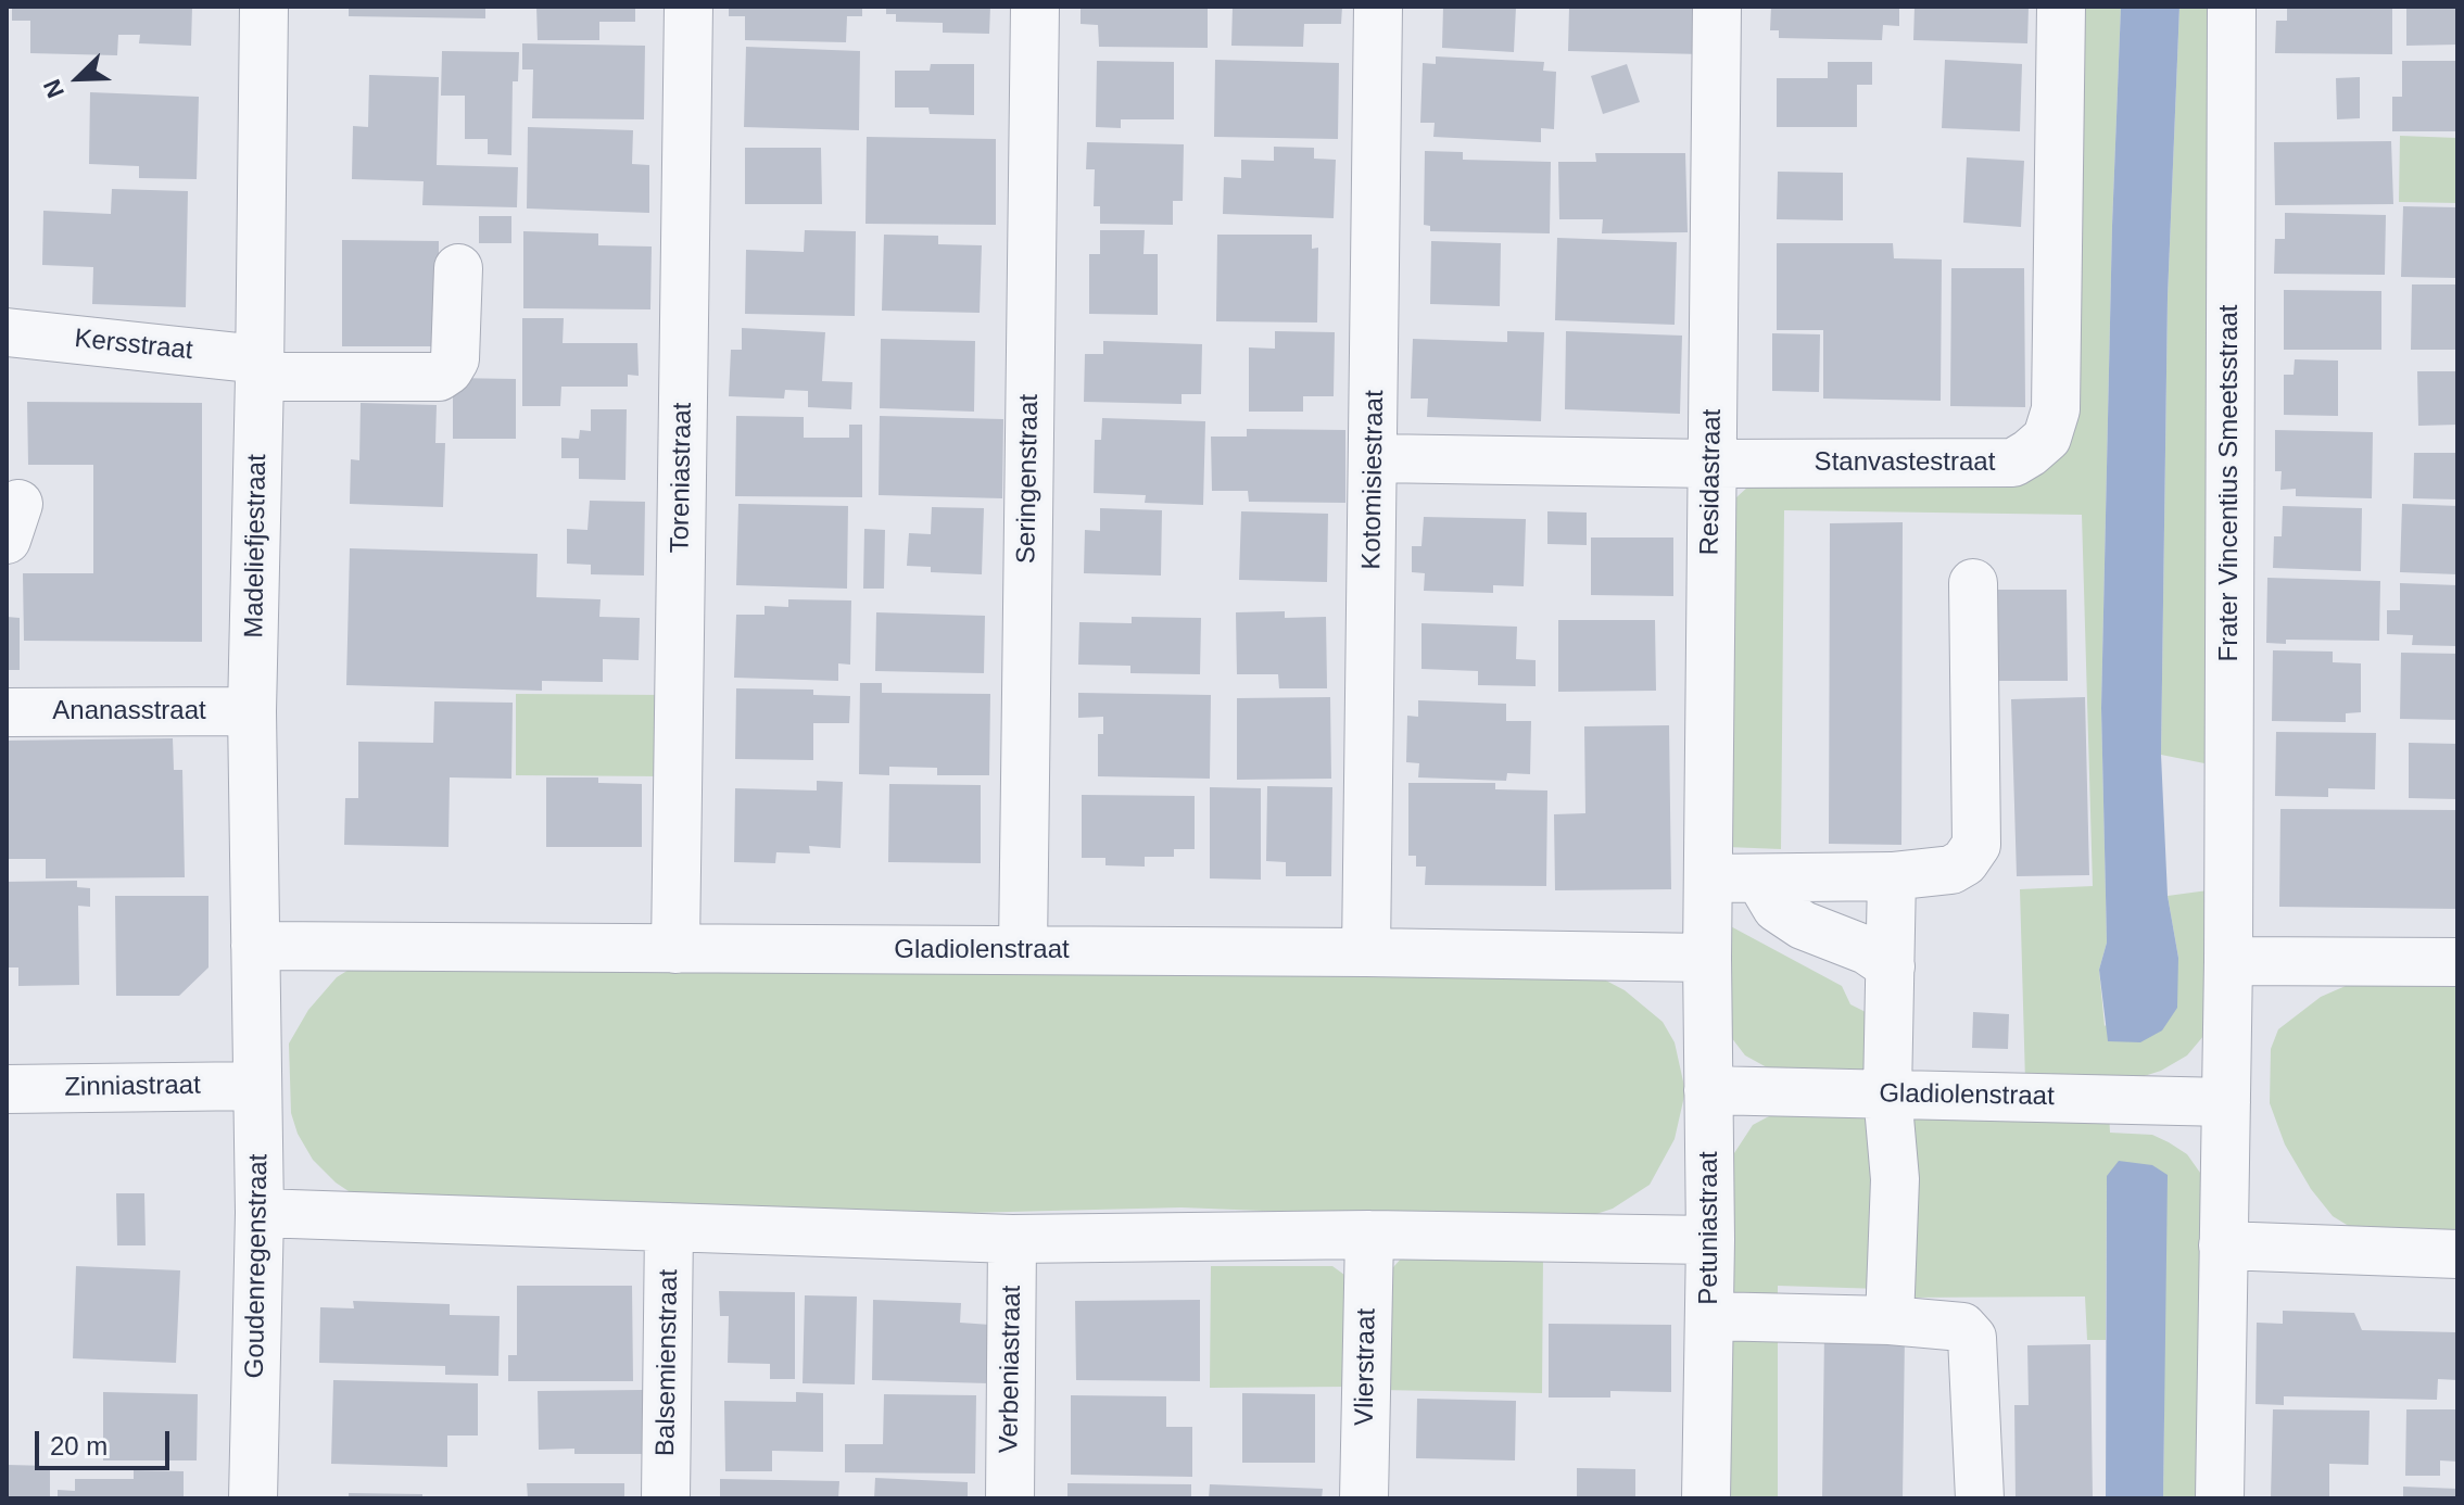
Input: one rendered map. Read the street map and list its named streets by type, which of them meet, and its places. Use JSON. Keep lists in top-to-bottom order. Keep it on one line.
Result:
{"streets":{"street":["Kersstraat","Stanvastestraat","Toreniastraat","Seringenstraat","Kotomisiestraat","Residastraat","Frater Vincentius Smeetsstraat","Madeliefjestraat","Ananasstraat","Gladiolenstraat","Zinniastraat","Petuniastraat","Goudenregenstraat","Balsemienstraat","Vlierstraat","Verbeniastraat"]},"crossings":[["Kersstraat","Madeliefjestraat"],["Stanvastestraat","Kotomisiestraat"],["Stanvastestraat","Residastraat"],["Toreniastraat","Gladiolenstraat"],["Seringenstraat","Gladiolenstraat"],["Kotomisiestraat","Gladiolenstraat"],["Residastraat","Gladiolenstraat"],["Residastraat","Petuniastraat"],["Frater Vincentius Smeetsstraat","Gladiolenstraat"],["Madeliefjestraat","Ananasstraat"],["Madeliefjestraat","Gladiolenstraat"],["Madeliefjestraat","Zinniastraat"],["Madeliefjestraat","Goudenregenstraat"],["Gladiolenstraat","Petuniastraat"],["Zinniastraat","Goudenregenstraat"]],"scale_bar":"20 m","north":"bottom left"}
